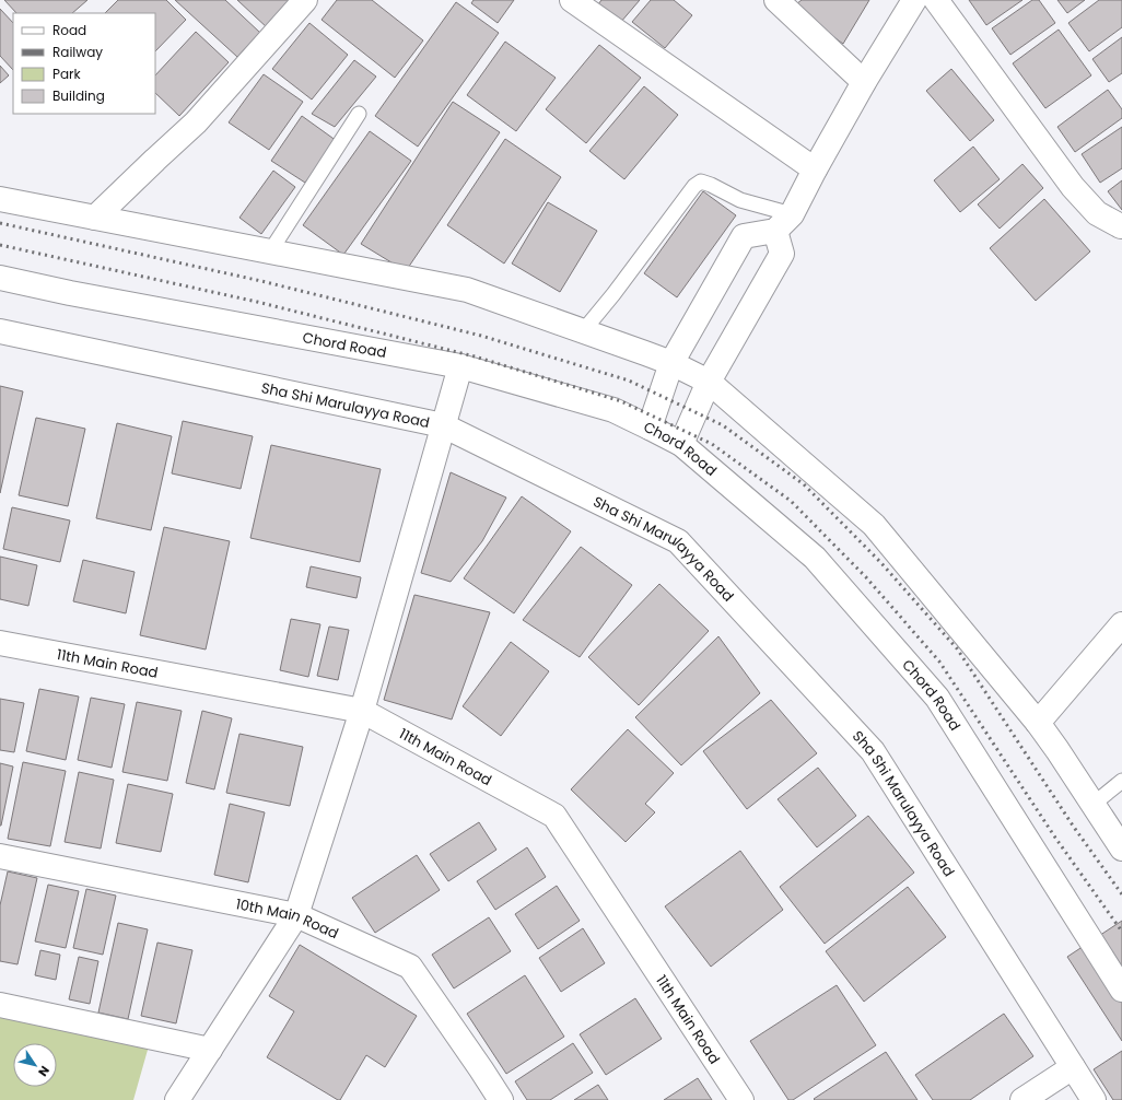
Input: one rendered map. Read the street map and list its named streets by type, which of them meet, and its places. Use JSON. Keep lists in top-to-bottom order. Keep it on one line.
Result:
{"streets":{"street":["Chord Road","Sha Shi Marulayya Road","11th Main Road","10th Main Road"]},"legend":["Road","Railway","Park","Building"],"north":"bottom right"}
